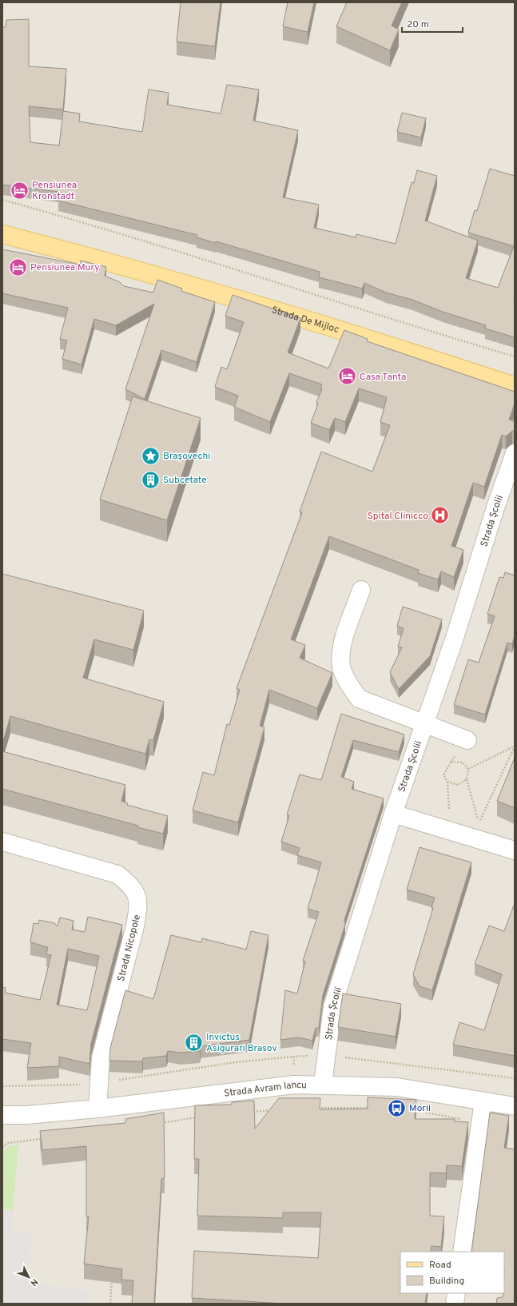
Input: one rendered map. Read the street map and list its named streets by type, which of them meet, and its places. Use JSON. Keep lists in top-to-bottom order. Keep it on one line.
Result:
{"streets":{"main road":["Strada De Mijloc"],"street":["Strada Școlii","Strada Nicopole","Strada Avram Iancu"]},"crossings":[["Strada Școlii","Strada Avram Iancu"],["Strada Nicopole","Strada Avram Iancu"]],"places":{"hotel":["Pensiunea Kronstadt","Pensiunea Mury","Casa Tanta"],"place":["Brașovechi"],"building":["Subcetate","Invictus Asigurari Brasov"],"hospital":["Spital Clinicco"],"bus stop":["Morii"]},"legend":["Road","Building"],"scale_bar":"20 m","north":"bottom right"}
